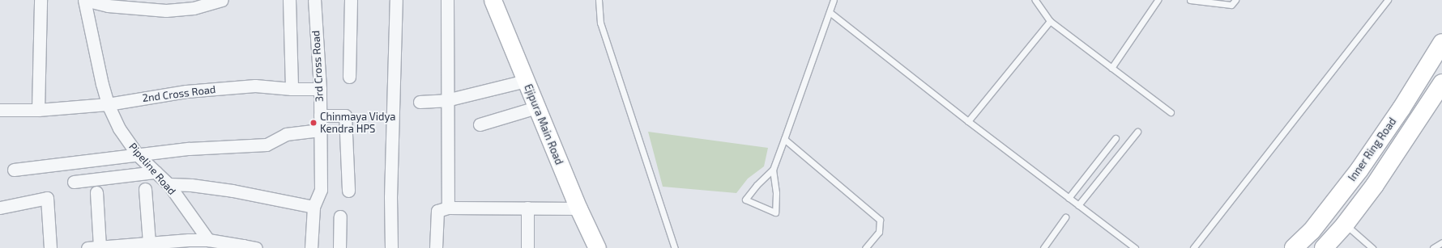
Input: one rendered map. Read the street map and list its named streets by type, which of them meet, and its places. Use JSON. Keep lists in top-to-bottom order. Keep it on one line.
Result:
{"streets":{"main road":["Inner Ring Road"],"street":["3rd Cross Road","2nd Cross Road","Ejipura Main Road","Pipeline Road"]},"crossings":[["3rd Cross Road","2nd Cross Road"],["2nd Cross Road","Pipeline Road"]],"places":["Chinmaya Vidya Kendra HPS"]}
